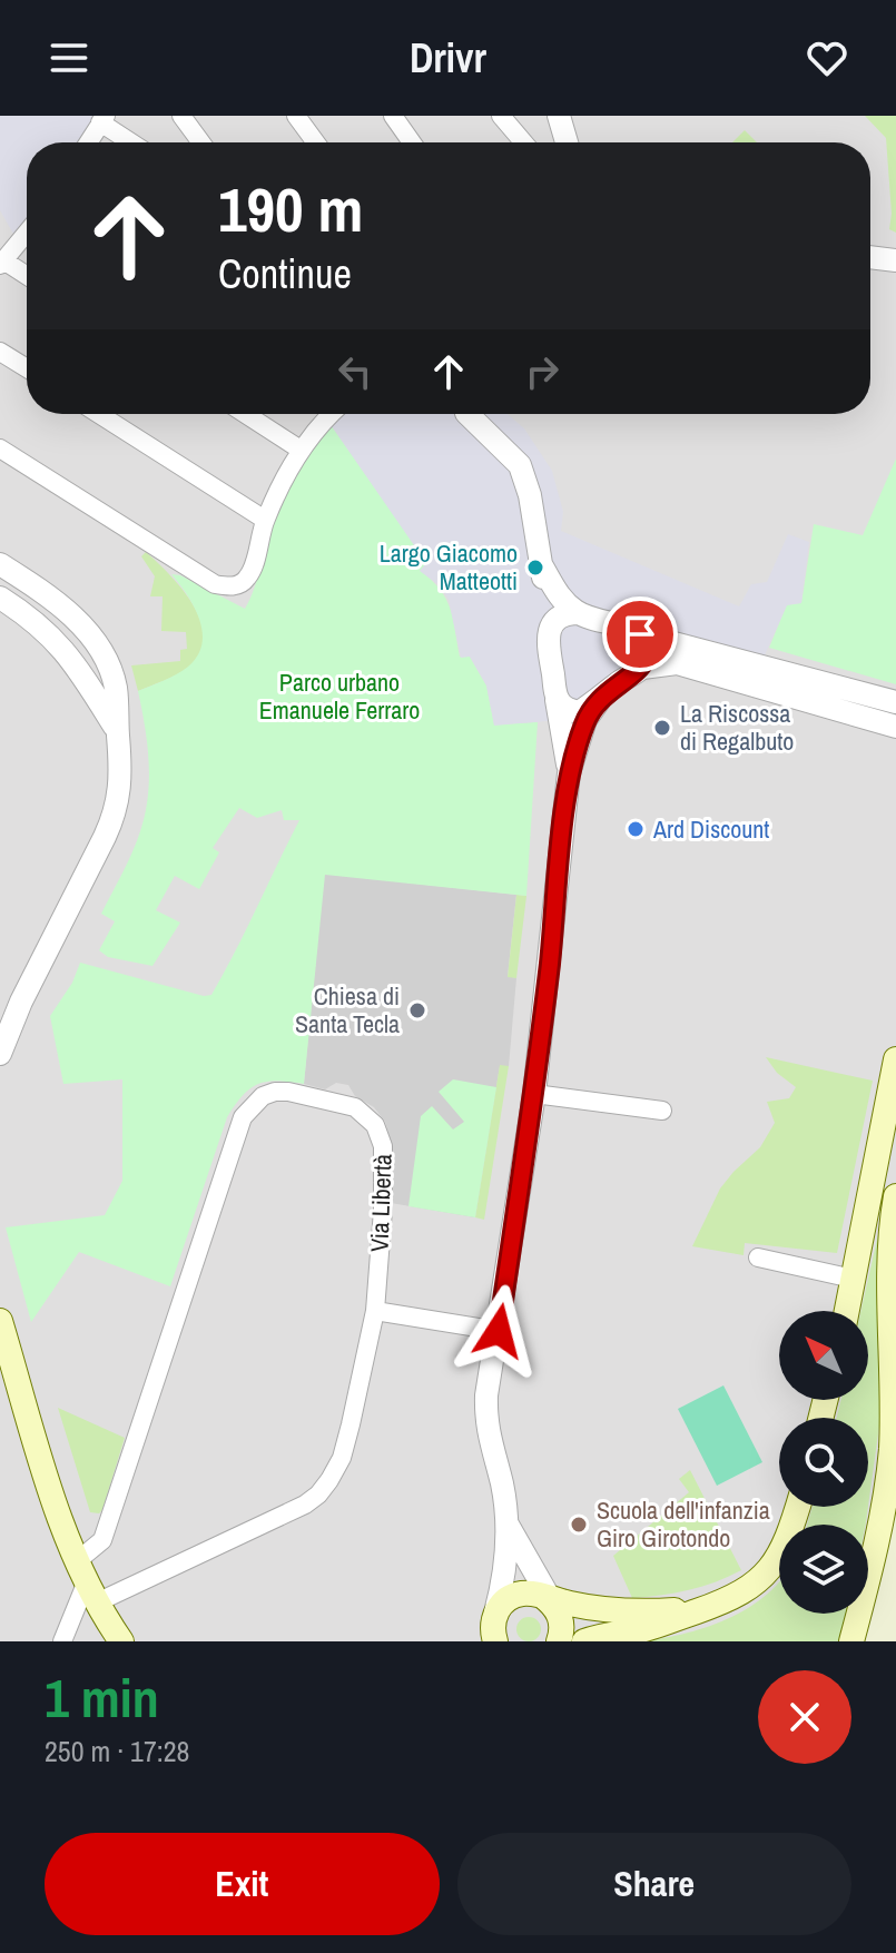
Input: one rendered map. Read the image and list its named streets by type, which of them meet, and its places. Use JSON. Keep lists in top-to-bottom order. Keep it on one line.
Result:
{"streets":{"street":["Via Libertà"]},"parks":["Parco urbano Emanuele Ferraro"],"places":["Largo Giacomo Matteotti","La Riscossa di Regalbuto","Ard Discount","Chiesa di Santa Tecla","Scuola dell'infanzia Giro Girotondo"],"north":"top left","page":{"header":"Drivr","turn":["190 m","Continue"],"heading":["1 min","250 m · 17:28"],"buttons":["Exit","Share"]}}
